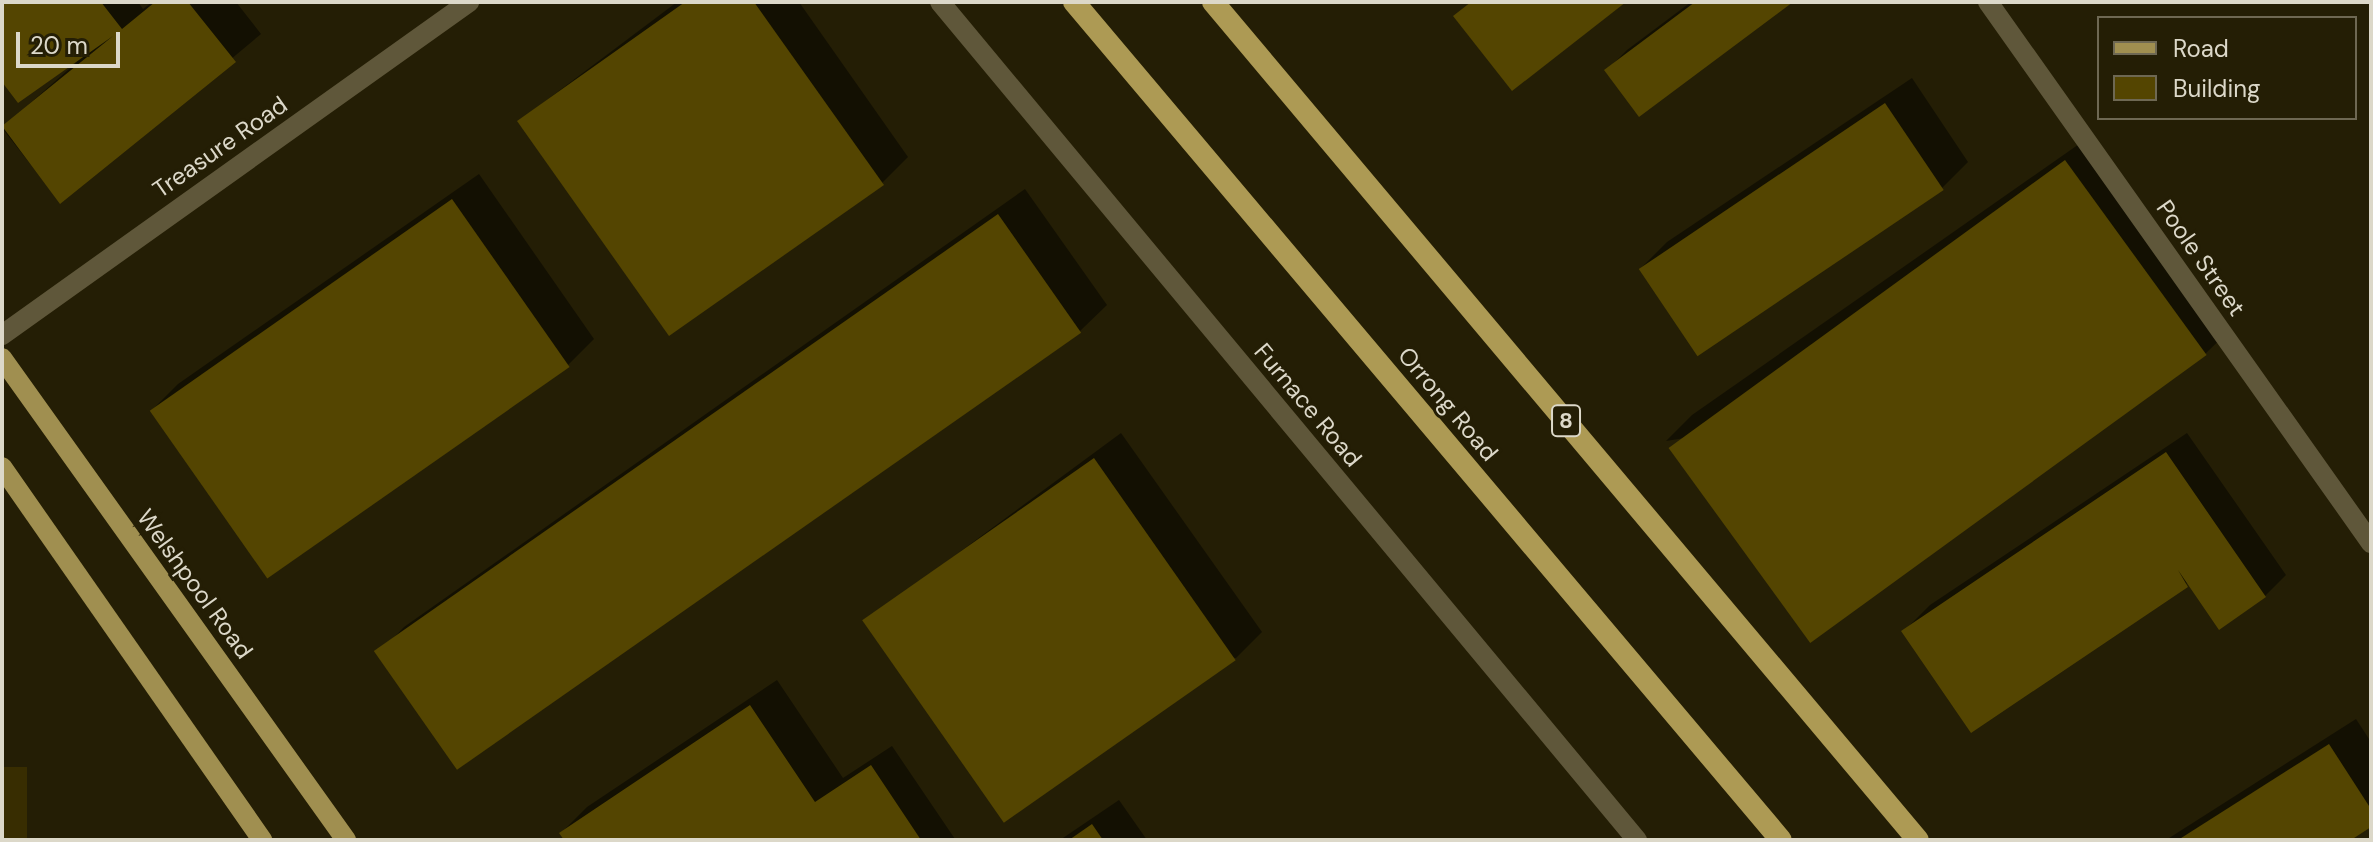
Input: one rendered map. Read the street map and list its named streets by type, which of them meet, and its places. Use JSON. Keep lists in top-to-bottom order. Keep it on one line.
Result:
{"streets":{"highway":["Orrong Road","8"],"main road":["Welshpool Road"],"street":["Treasure Road","Poole Street","Furnace Road"]},"legend":["Road","Building"],"scale_bar":"20 m"}
